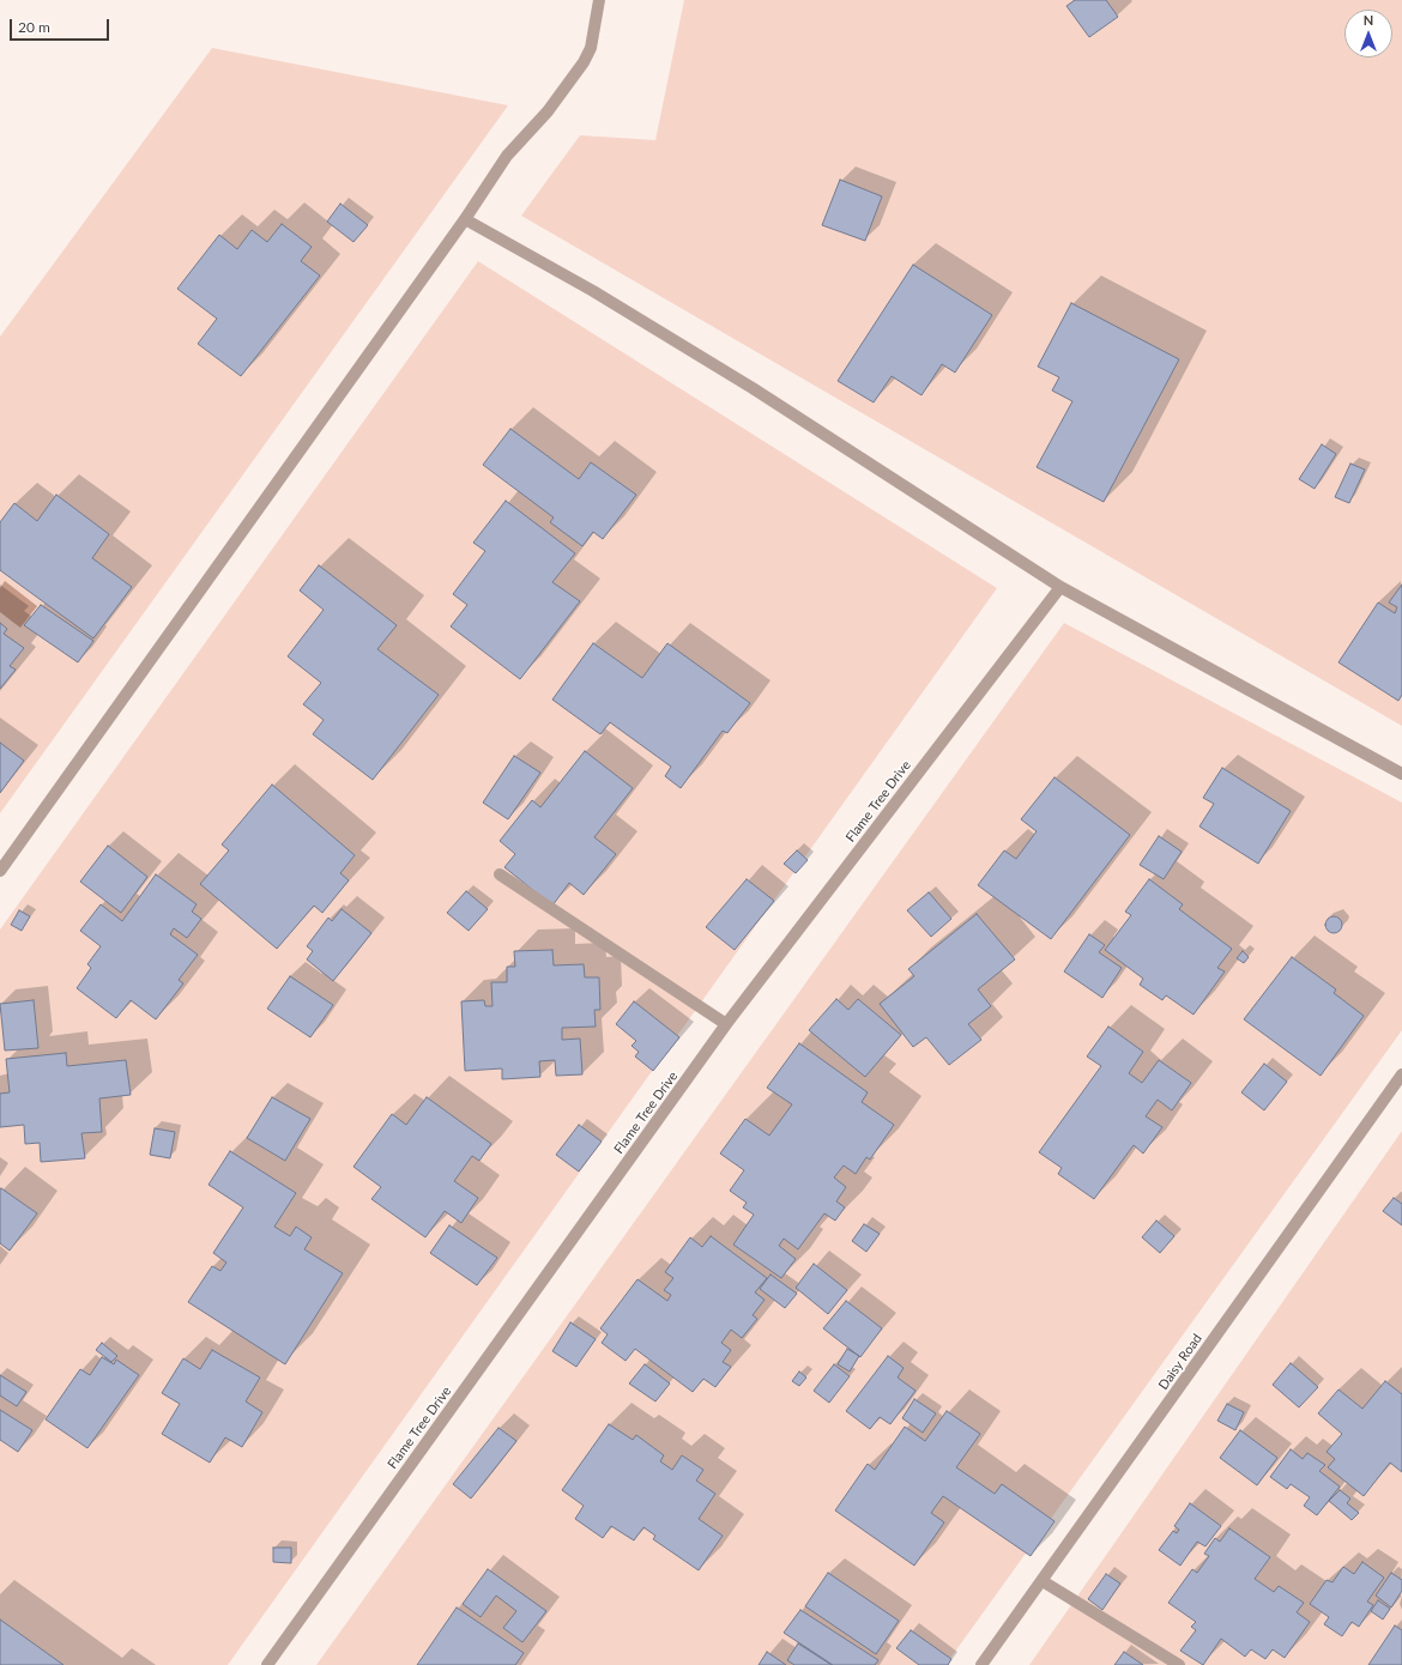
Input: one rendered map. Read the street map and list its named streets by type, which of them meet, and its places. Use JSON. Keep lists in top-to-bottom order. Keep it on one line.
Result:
{"streets":{"street":["Flame Tree Drive","Daisy Road"]},"scale_bar":"20 m","north":"top"}
